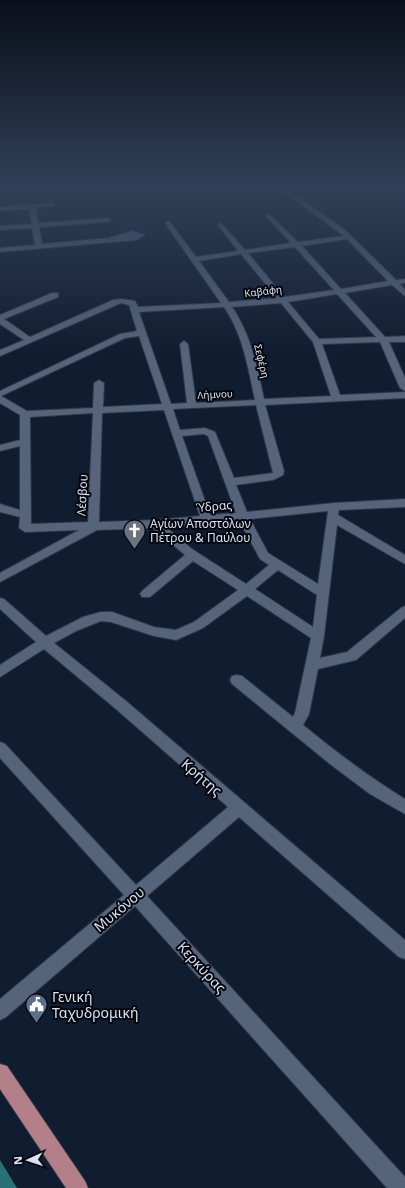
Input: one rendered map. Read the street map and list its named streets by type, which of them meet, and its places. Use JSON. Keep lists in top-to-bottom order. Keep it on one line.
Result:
{"streets":{"street":["Καβάφη","Σεφέρη","Λήμνου","Λέσβου","Ύδρας","Κρήτης","Μυκόνου","Κερκύρας"]},"crossings":[["Καβάφη","Σεφέρη"],["Σεφέρη","Λήμνου"],["Λήμνου","Λέσβου"],["Λέσβου","Ύδρας"],["Κρήτης","Μυκόνου"],["Μυκόνου","Κερκύρας"]],"places":{"church":["Αγίων Αποστόλων Πέτρου & Παύλου"],"public building":["Γενική Ταχυδρομική"]},"north":"left"}
